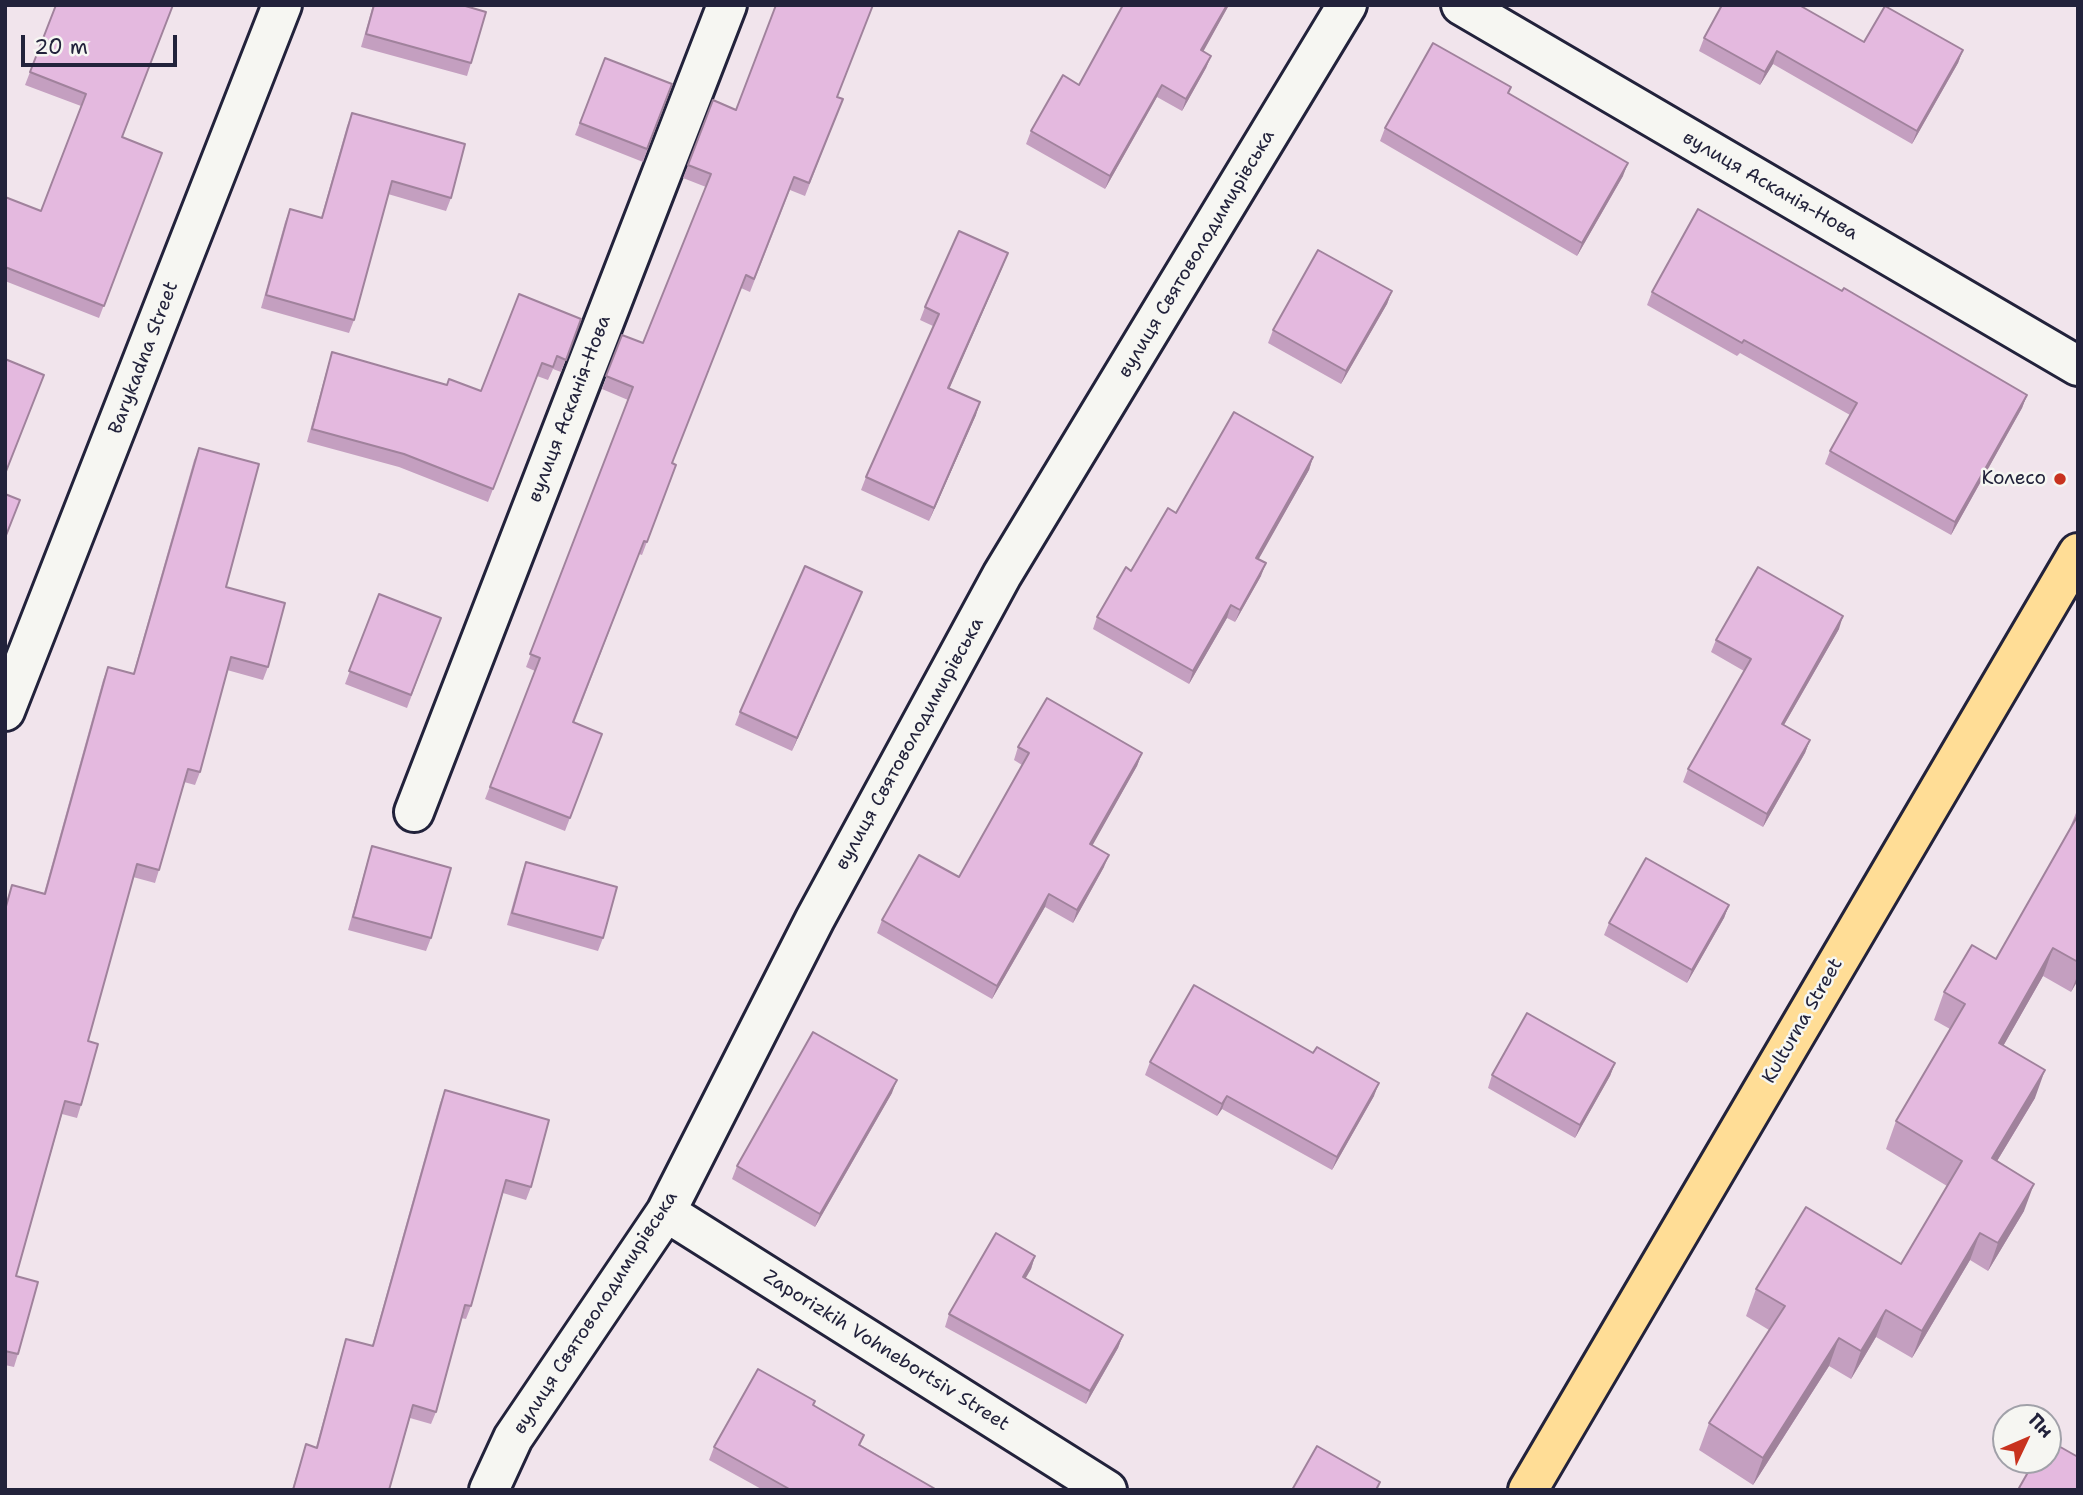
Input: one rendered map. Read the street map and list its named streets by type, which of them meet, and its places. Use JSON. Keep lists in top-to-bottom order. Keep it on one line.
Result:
{"streets":{"main road":["Kulturna Street"],"street":["вулиця Асканія-Нова","вулиця Святоволодимирівська","Barykadna Street","Zaporizkih Vohnebortsiv Street"]},"crossings":[["вулиця Святоволодимирівська","Zaporizkih Vohnebortsiv Street"]],"places":["Колесо"],"scale_bar":"20 m","north":"top right"}
